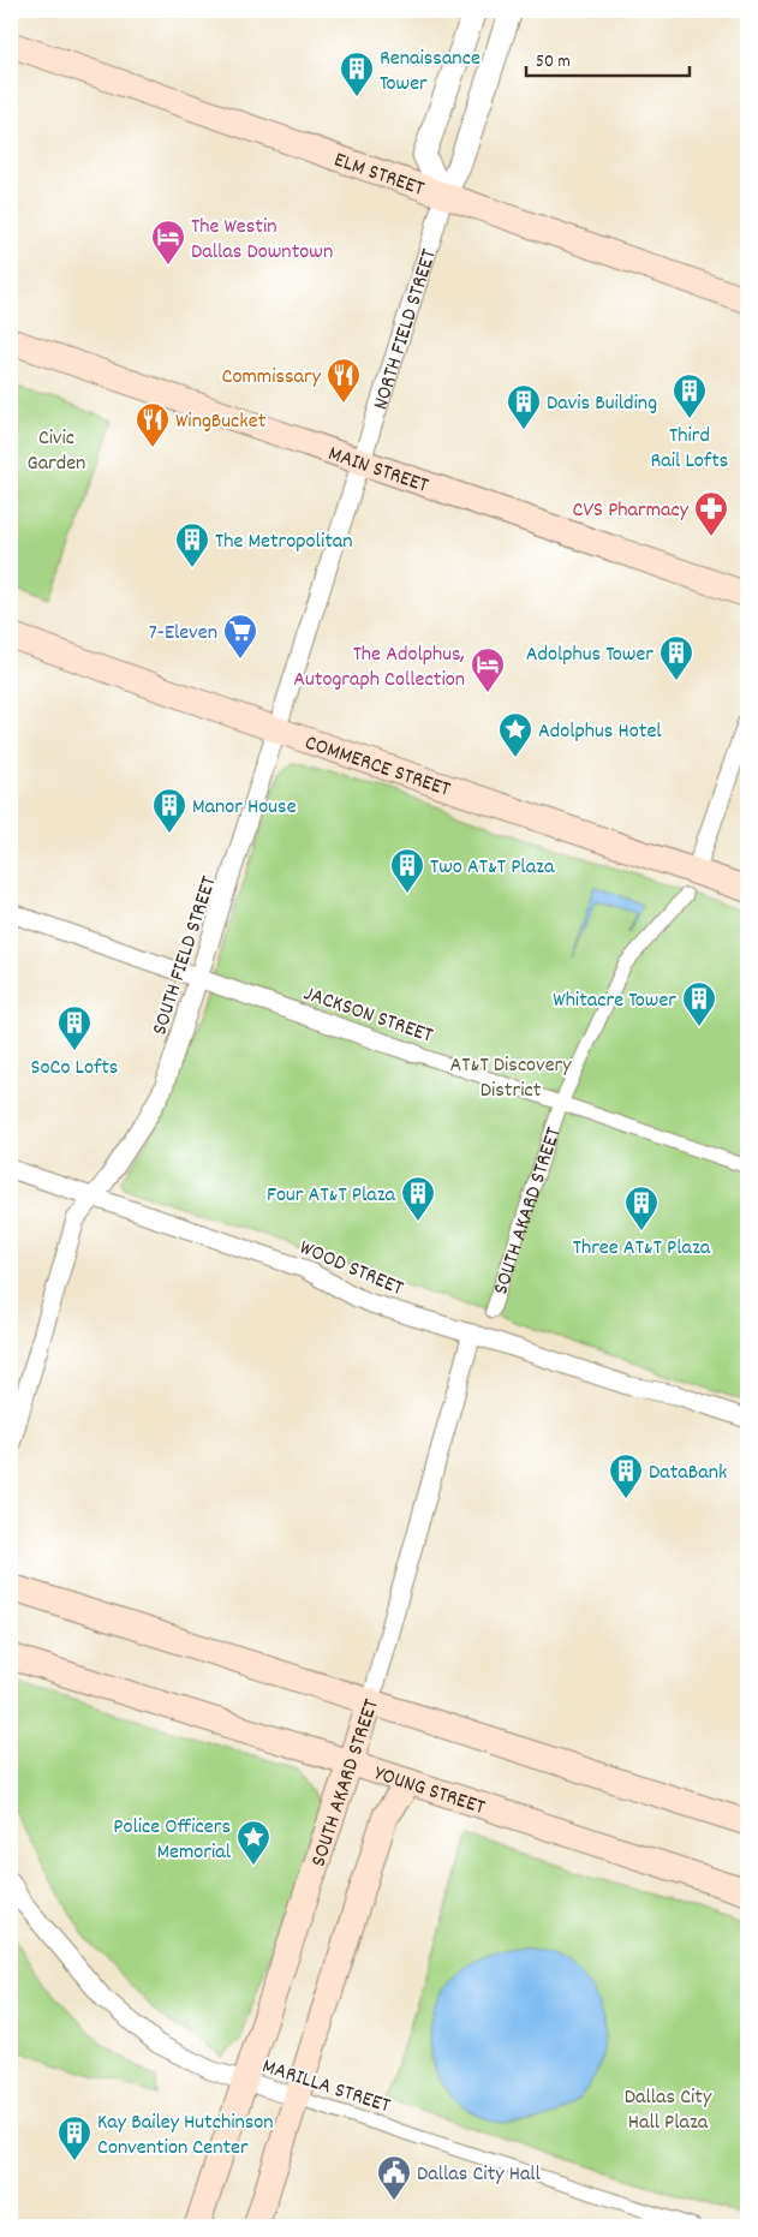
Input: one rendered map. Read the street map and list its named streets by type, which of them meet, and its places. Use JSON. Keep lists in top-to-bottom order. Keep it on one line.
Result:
{"streets":{"main road":["ELM STREET","MAIN STREET","COMMERCE STREET","SOUTH AKARD STREET","YOUNG STREET"],"street":["NORTH FIELD STREET","SOUTH FIELD STREET","JACKSON STREET","WOOD STREET","MARILLA STREET"]},"crossings":[["ELM STREET","NORTH FIELD STREET"],["NORTH FIELD STREET","MAIN STREET"],["NORTH FIELD STREET","SOUTH FIELD STREET"],["MAIN STREET","SOUTH FIELD STREET"],["COMMERCE STREET","SOUTH FIELD STREET"],["SOUTH FIELD STREET","JACKSON STREET"],["SOUTH FIELD STREET","WOOD STREET"],["JACKSON STREET","SOUTH AKARD STREET"],["SOUTH AKARD STREET","WOOD STREET"],["SOUTH AKARD STREET","YOUNG STREET"],["SOUTH AKARD STREET","MARILLA STREET"]],"parks":["Civic Garden","AT&T Discovery District","Dallas City Hall Plaza"],"places":{"building":["Renaissance Tower","Third Rail Lofts","Davis Building","The Metropolitan","Adolphus Tower","Manor House","Two AT&T Plaza","Whitacre Tower","SoCo Lofts","Four AT&T Plaza","Three AT&T Plaza","DataBank","Kay Bailey Hutchinson Convention Center"],"hotel":["The Westin Dallas Downtown","The Adolphus, Autograph Collection"],"restaurant":["Commissary","WingBucket"],"pharmacy":["CVS Pharmacy"],"supermarket":["7-Eleven"],"place":["Adolphus Hotel","Police Officers Memorial"],"public building":["Dallas City Hall"]},"scale_bar":"50 m"}
